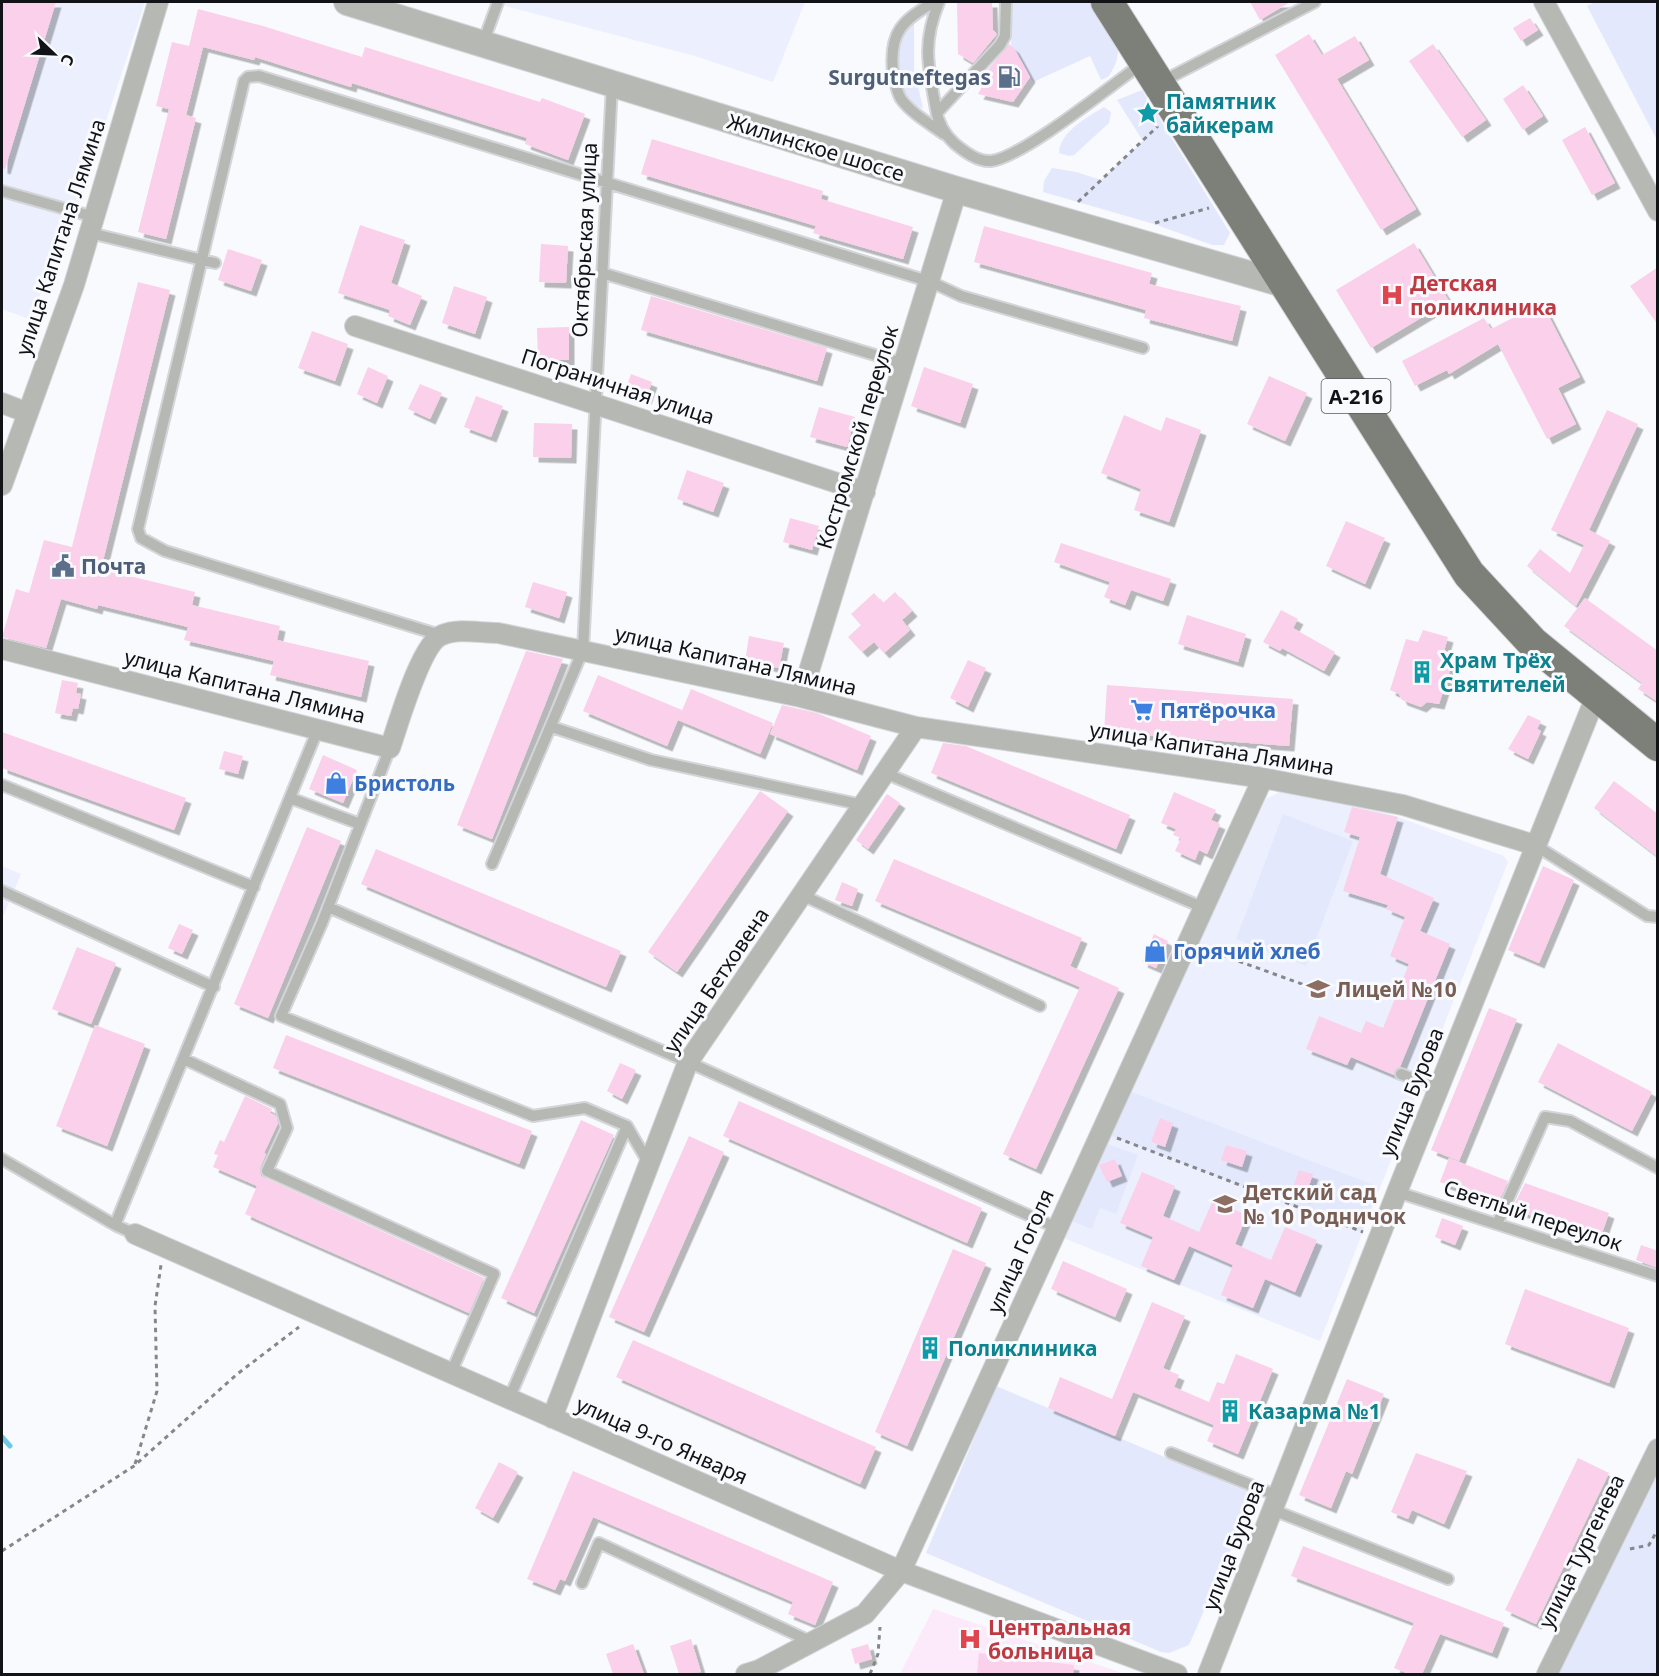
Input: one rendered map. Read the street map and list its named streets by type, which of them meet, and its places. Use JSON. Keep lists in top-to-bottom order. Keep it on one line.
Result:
{"streets":{"main road":["А-216"],"street":["Жилинское шоссе","улица Капитана Лямина","Пограничная улица","Костромской переулок","улица Бетховена","улица Бурова","улица Гоголя","улица 9-го Января","улица Тургенева"],"lane":["Октябрьская улица","Светлый переулок"]},"crossings":[["Жилинское шоссе","Октябрьская улица"],["Жилинское шоссе","А-216"],["Жилинское шоссе","Костромской переулок"],["улица Капитана Лямина","Октябрьская улица"],["улица Капитана Лямина","Костромской переулок"],["улица Капитана Лямина","улица Бетховена"],["улица Капитана Лямина","улица Бурова"],["улица Капитана Лямина","улица Гоголя"],["Октябрьская улица","Пограничная улица"],["Пограничная улица","Костромской переулок"],["А-216","улица Бурова"],["улица Бетховена","улица 9-го Января"],["улица Бурова","Светлый переулок"],["улица Гоголя","улица 9-го Января"]],"places":{"fuel station":["Surgutneftegas"],"place":["Памятник байкерам"],"hospital":["Детская поликлиника","Центральная больница"],"public building":["Почта"],"building":["Храм Трёх Святителей","Поликлиника","Казарма №1"],"supermarket":["Пятёрочка"],"shop":["Бристоль","Горячий хлеб"],"school or university":["Лицей №10","Детский сад № 10 Родничок"]},"north":"bottom right"}
